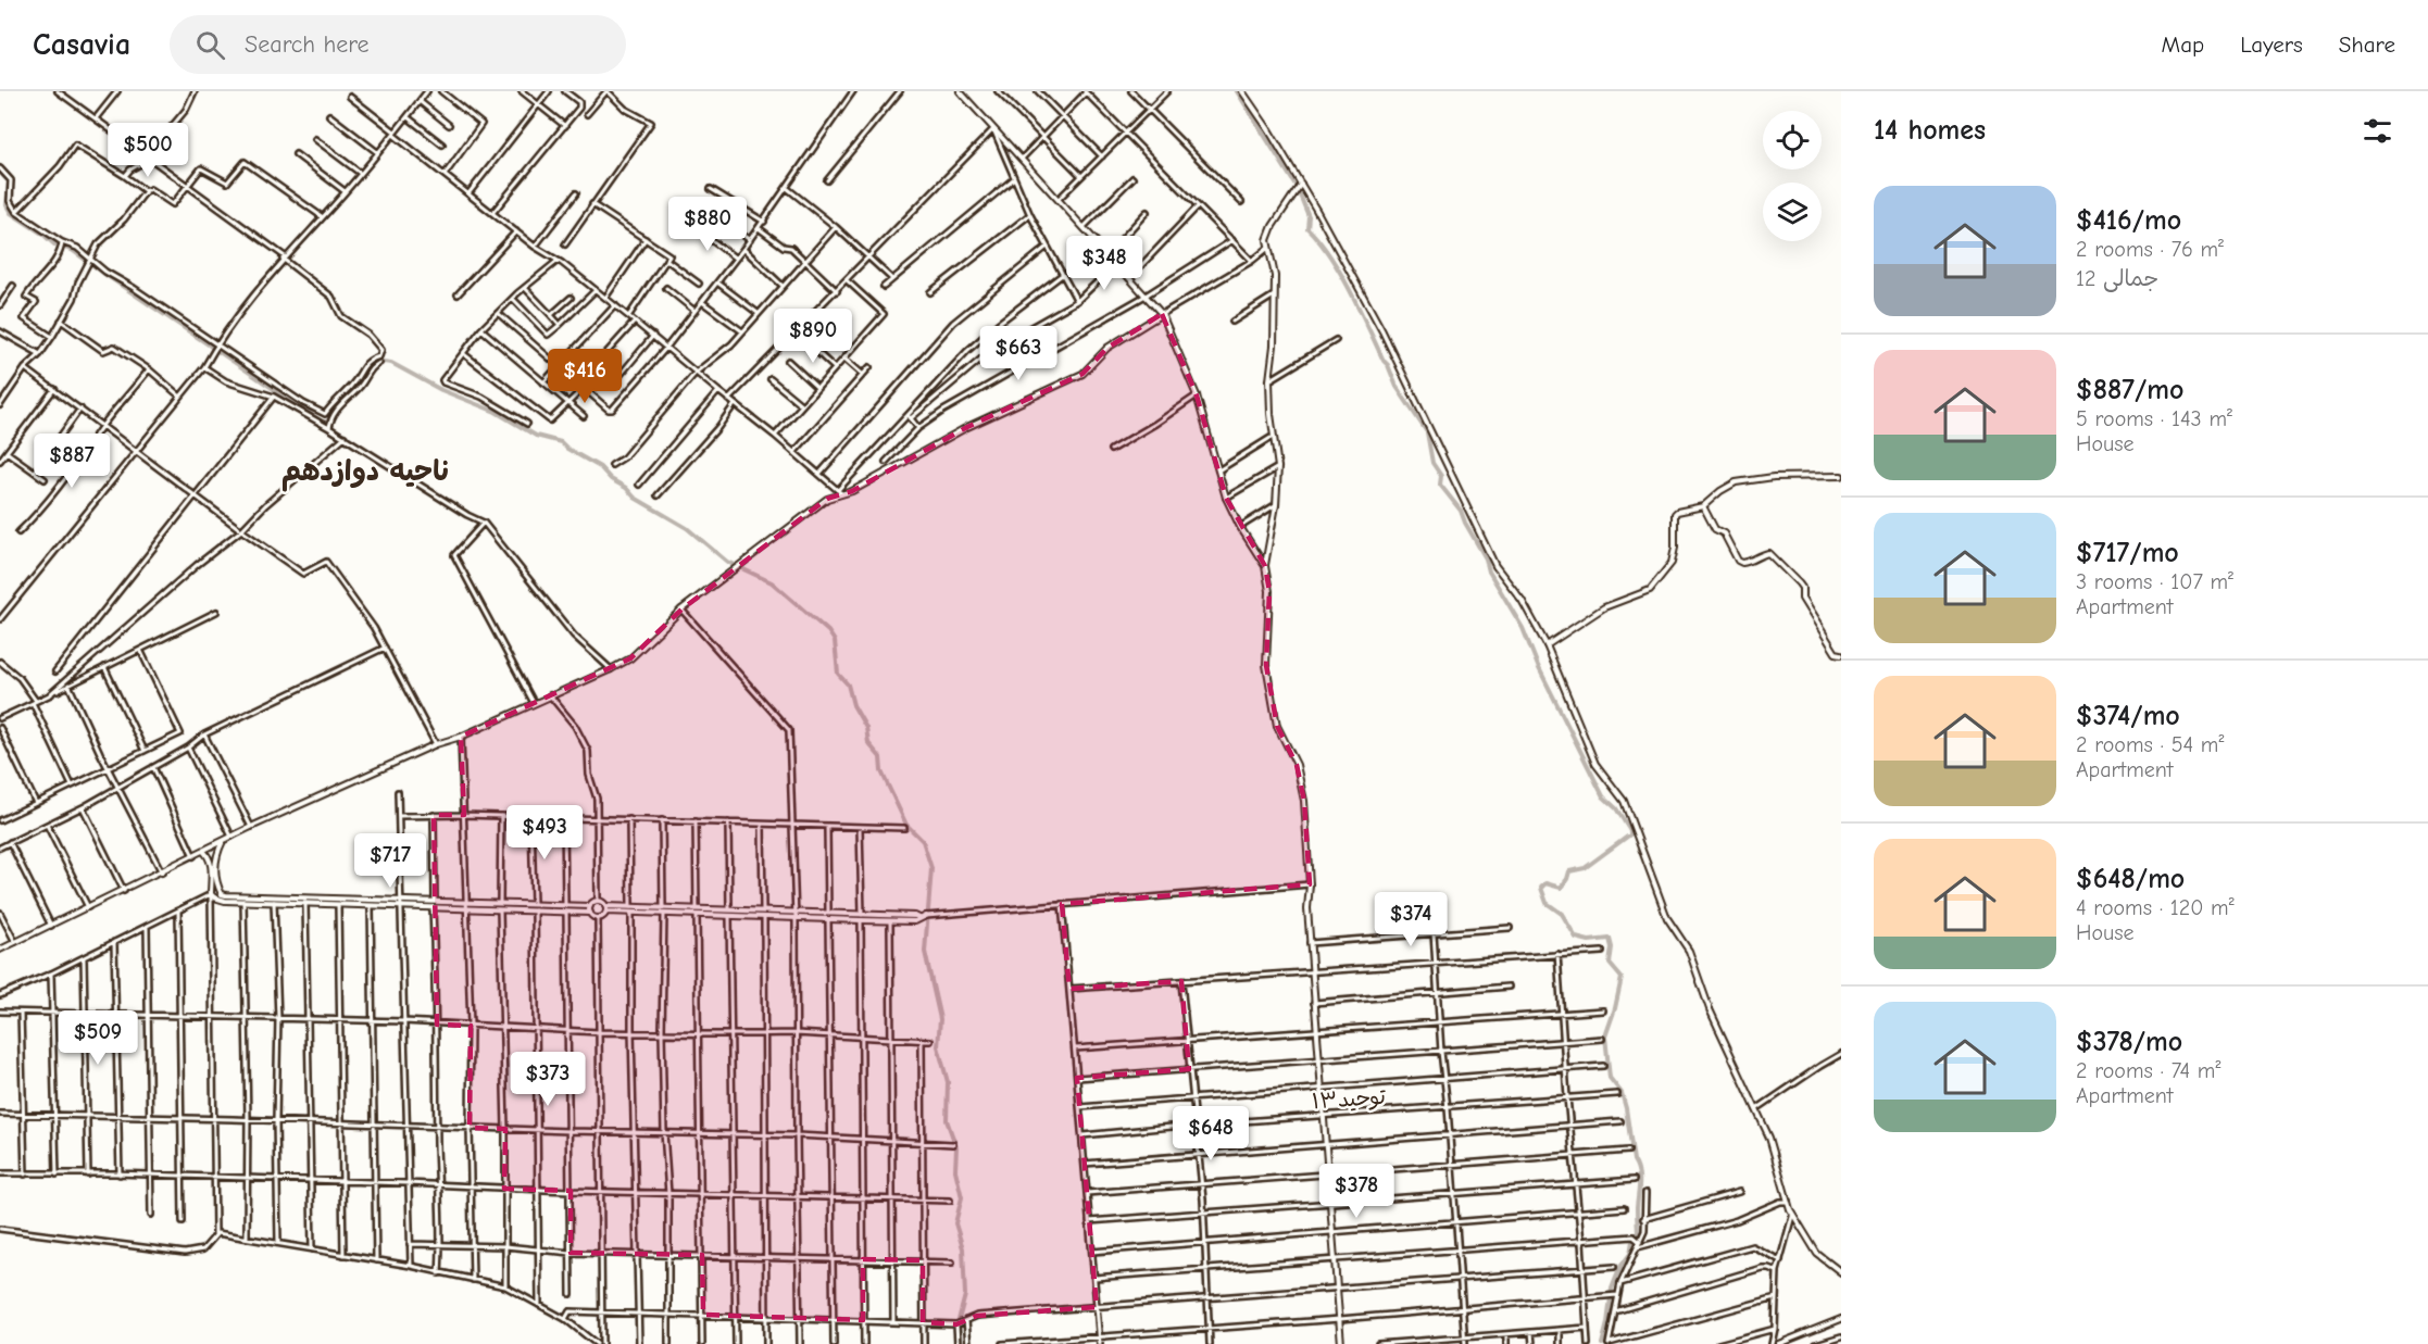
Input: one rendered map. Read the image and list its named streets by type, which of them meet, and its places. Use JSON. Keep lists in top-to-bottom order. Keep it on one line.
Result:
{"streets":{"street":["توحید۱۳"]},"districts":["ناحیه دوازدهم"],"page":{"header":"Casavia","search":"Search here","nav":["Map","Layers","Share"],"heading":"14 homes","price":["$500","$880","$348","$890","$663","$416","$887","$493","$717","$374","$509","$373","$648","$378"],"list":[{"name":"$416/mo","note":"2 rooms · 76 m² · جمالی 12"},{"name":"$887/mo","note":"5 rooms · 143 m² · House"},{"name":"$717/mo","note":"3 rooms · 107 m² · Apartment"},{"name":"$374/mo","note":"2 rooms · 54 m² · Apartment"},{"name":"$648/mo","note":"4 rooms · 120 m² · House"},{"name":"$378/mo","note":"2 rooms · 74 m² · Apartment"}]}}
